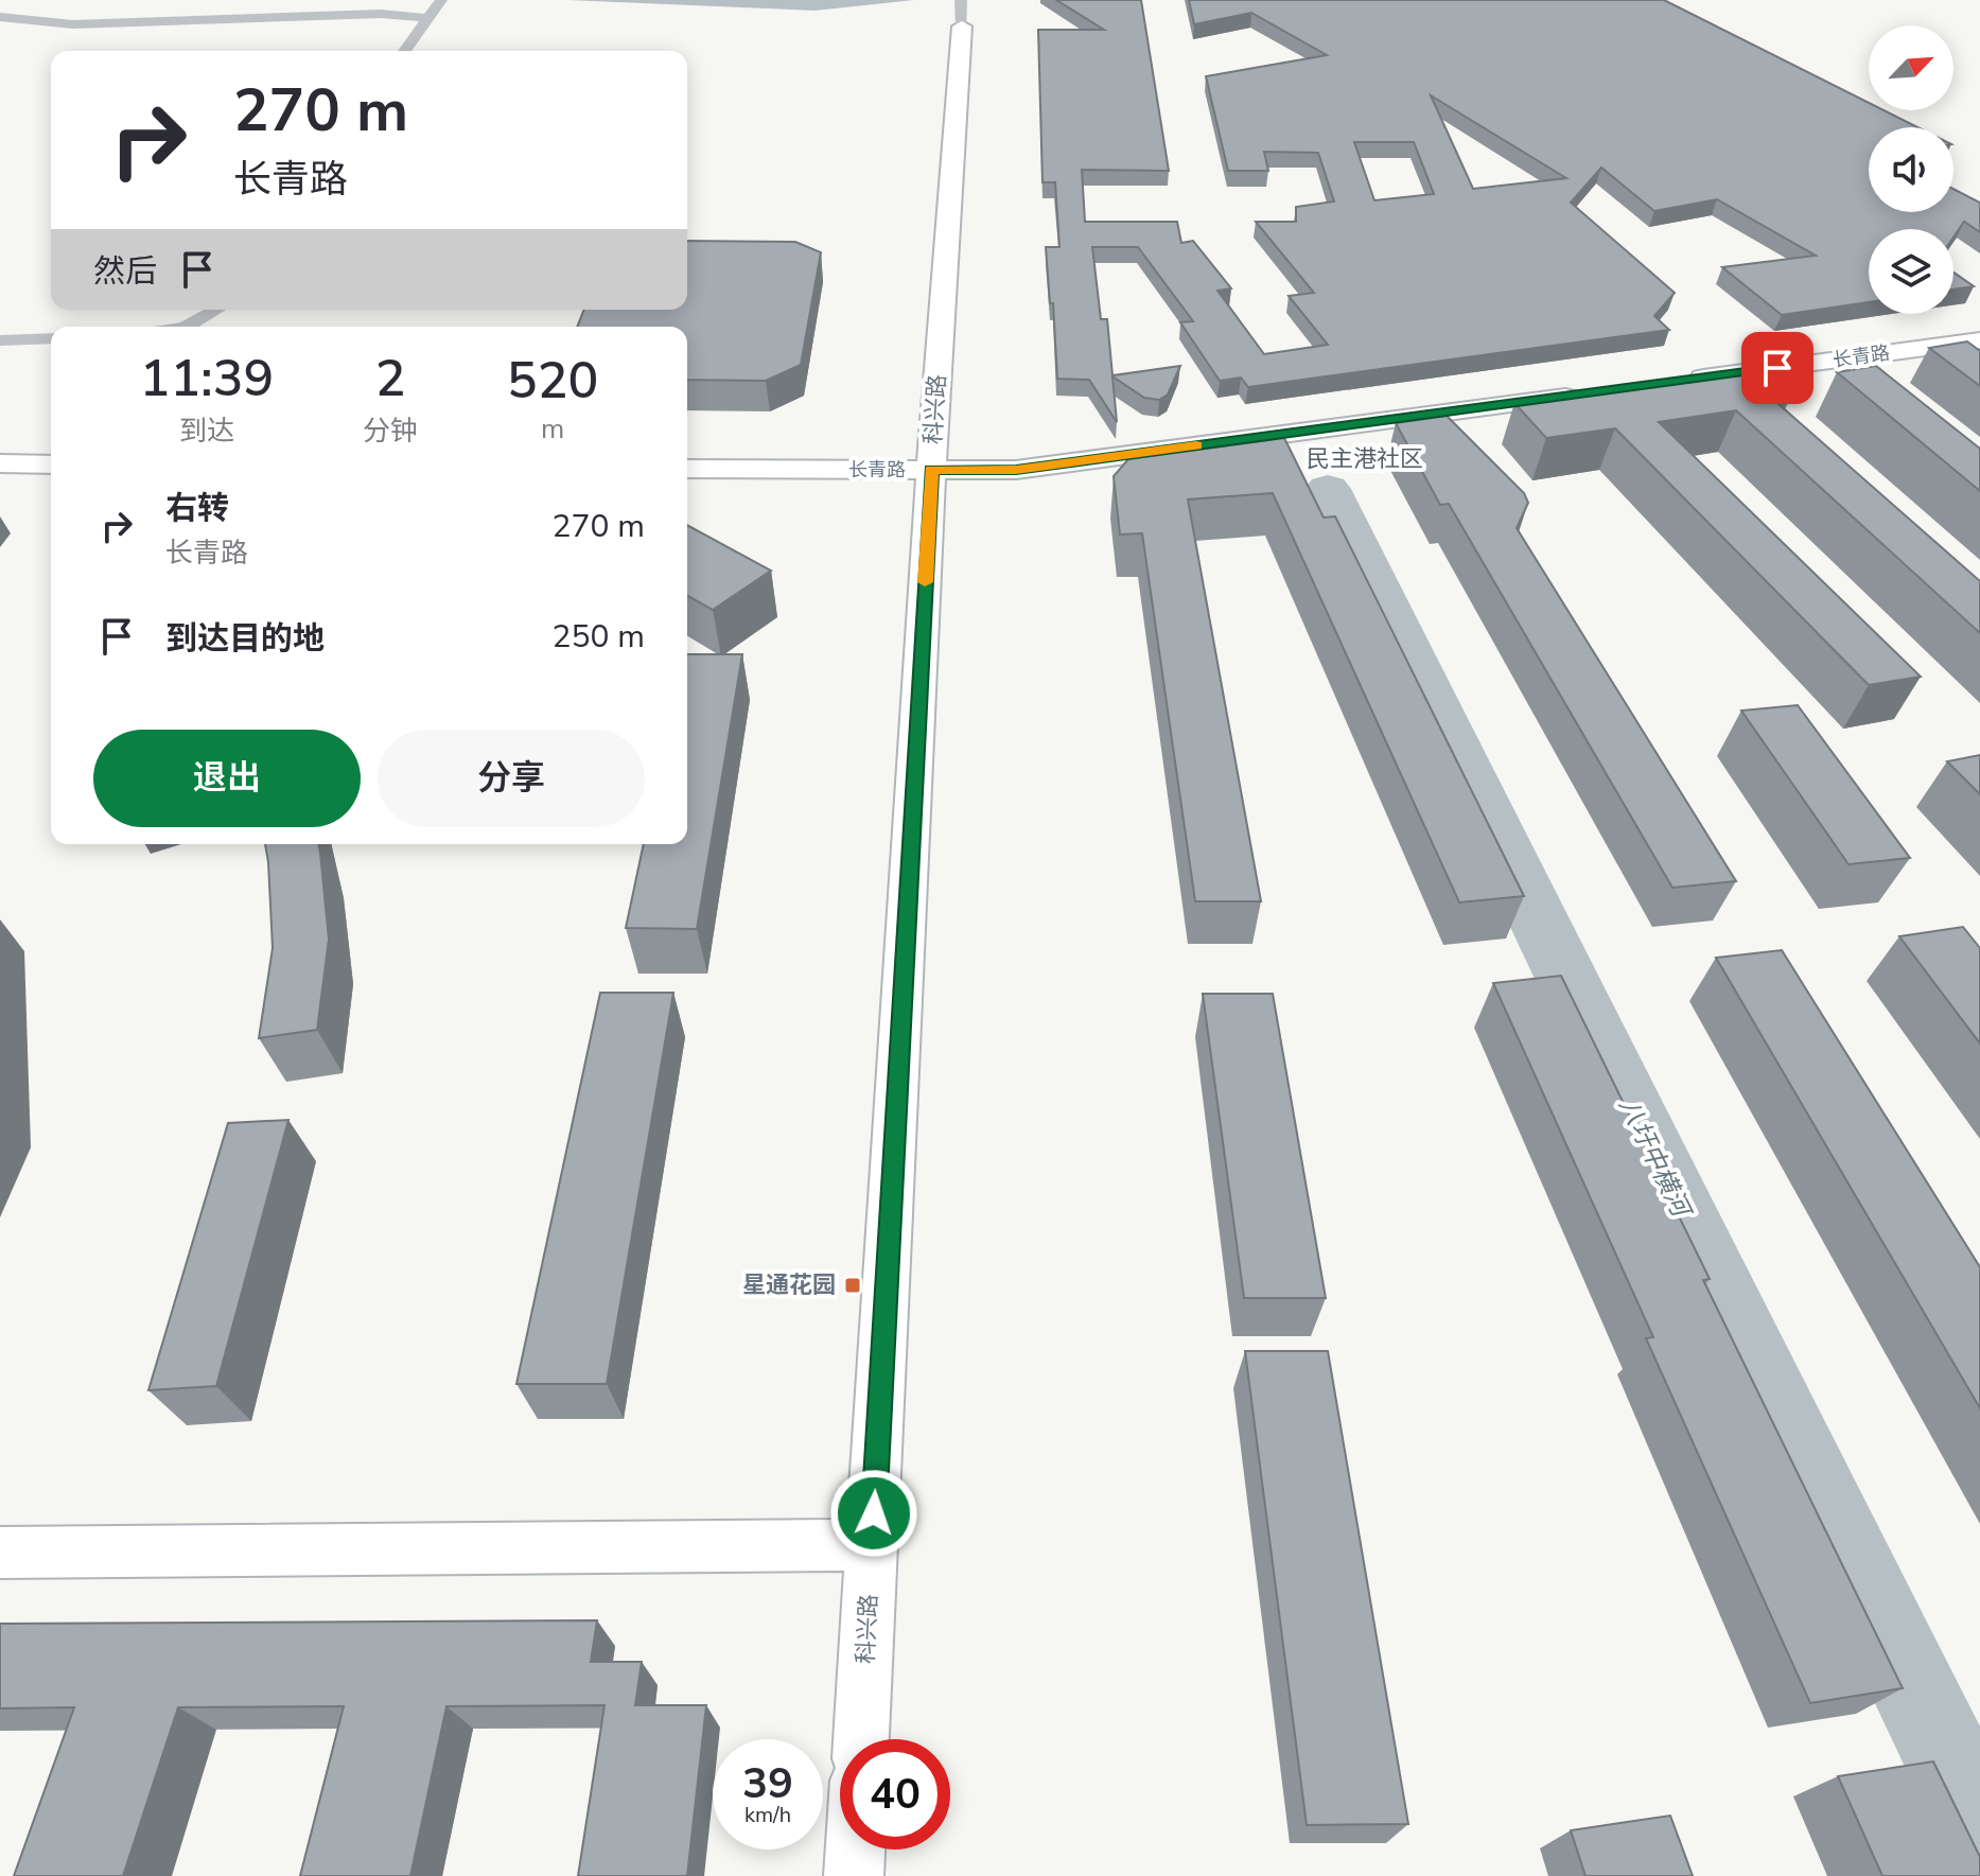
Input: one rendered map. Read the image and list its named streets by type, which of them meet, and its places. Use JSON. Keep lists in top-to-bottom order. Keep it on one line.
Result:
{"streets":{"street":["长青路","科兴路"]},"crossings":[["长青路","科兴路"]],"districts":["民主港社区"],"water":["八圩中横河"],"places":{"transit":["星通花园"]},"north":"top right","page":{"turn":["270 m","长青路"],"then":"然后","eta":["11:39","到达","2","分钟","520","m"],"list":[{"name":"右转","note":"长青路","value":"270 m"},{"name":"到达目的地","value":"250 m"}],"buttons":["退出","分享"],"speed":"39 km/h","limit":"40"}}
